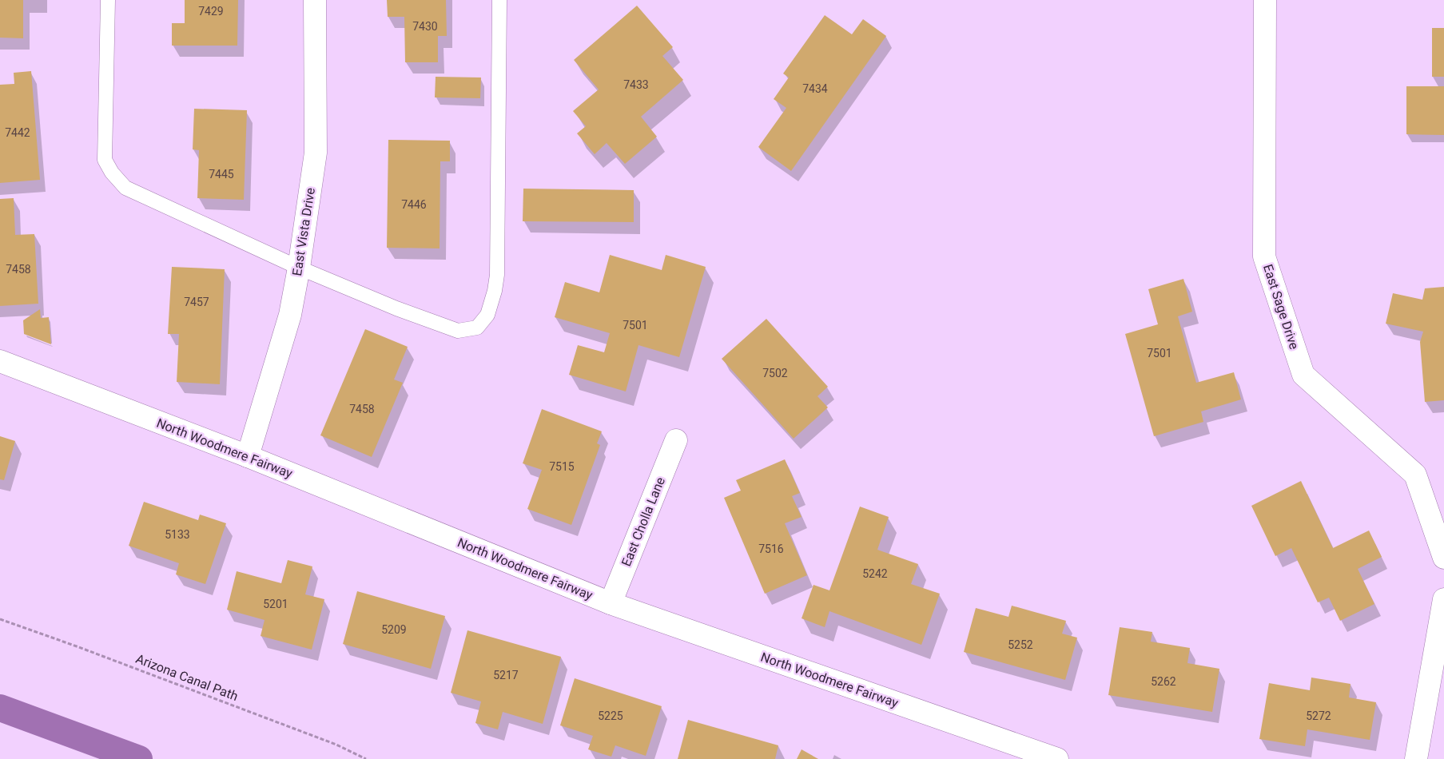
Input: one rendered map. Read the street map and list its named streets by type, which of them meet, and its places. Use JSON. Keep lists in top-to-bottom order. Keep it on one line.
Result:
{"streets":{"street":["East Vista Drive","East Sage Drive","North Woodmere Fairway","East Cholla Lane"],"path":["Arizona Canal Path"]},"crossings":[["East Vista Drive","North Woodmere Fairway"],["North Woodmere Fairway","East Cholla Lane"]],"house_numbers":["7429","7430","7433","7434","7442","7445","7446","7458","7457","7501","7501","7502","7458","7515","5133","7516","5242","5201","5209","5252","5217","5262","5225","5272"]}
